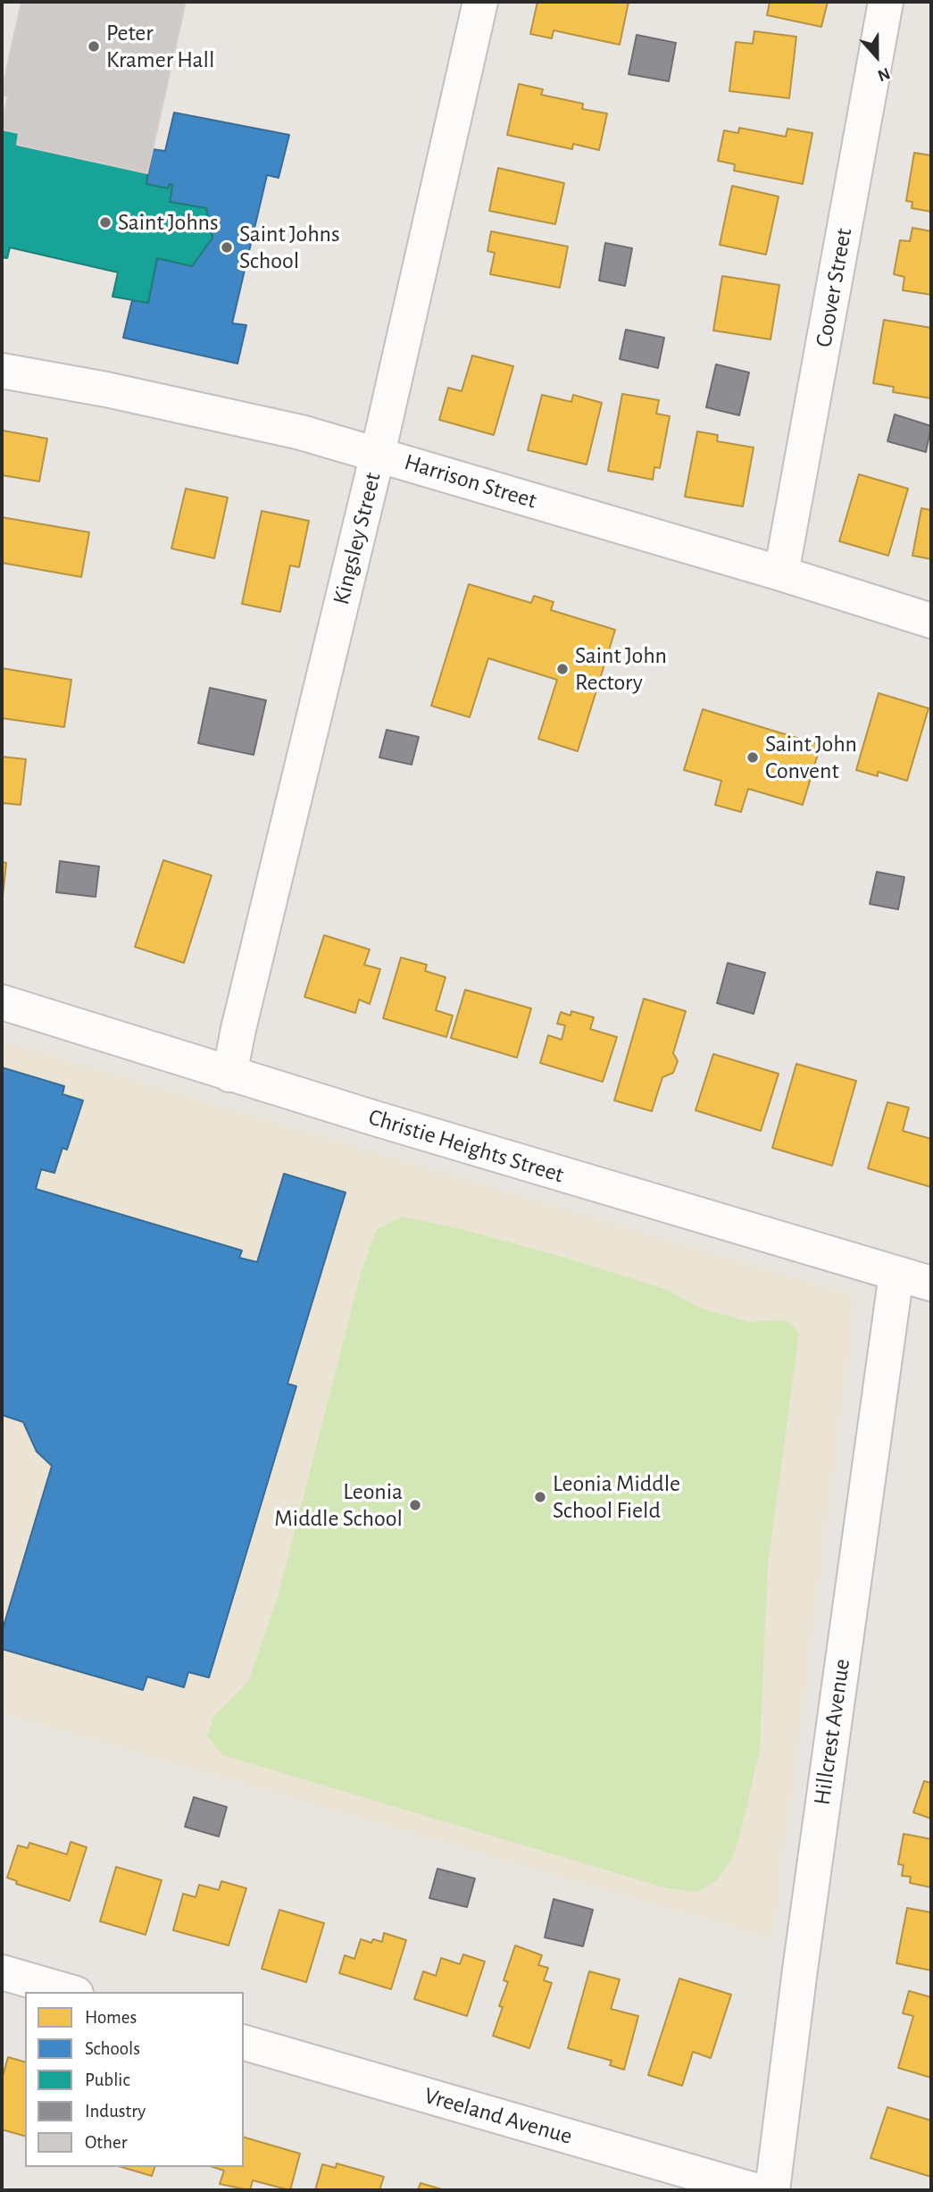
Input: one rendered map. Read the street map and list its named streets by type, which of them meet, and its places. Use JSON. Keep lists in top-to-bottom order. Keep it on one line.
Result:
{"streets":{"street":["Coover Street","Harrison Street","Kingsley Street","Christie Heights Street","Hillcrest Avenue","Vreeland Avenue"]},"crossings":[["Coover Street","Harrison Street"],["Harrison Street","Kingsley Street"],["Kingsley Street","Christie Heights Street"],["Christie Heights Street","Hillcrest Avenue"]],"places":["Peter Kramer Hall","Saint Johns","Saint Johns School","Saint John Rectory","Saint John Convent","Leonia Middle School Field","Leonia Middle School"],"legend":["Homes","Schools","Public","Industry","Other"],"north":"bottom"}
